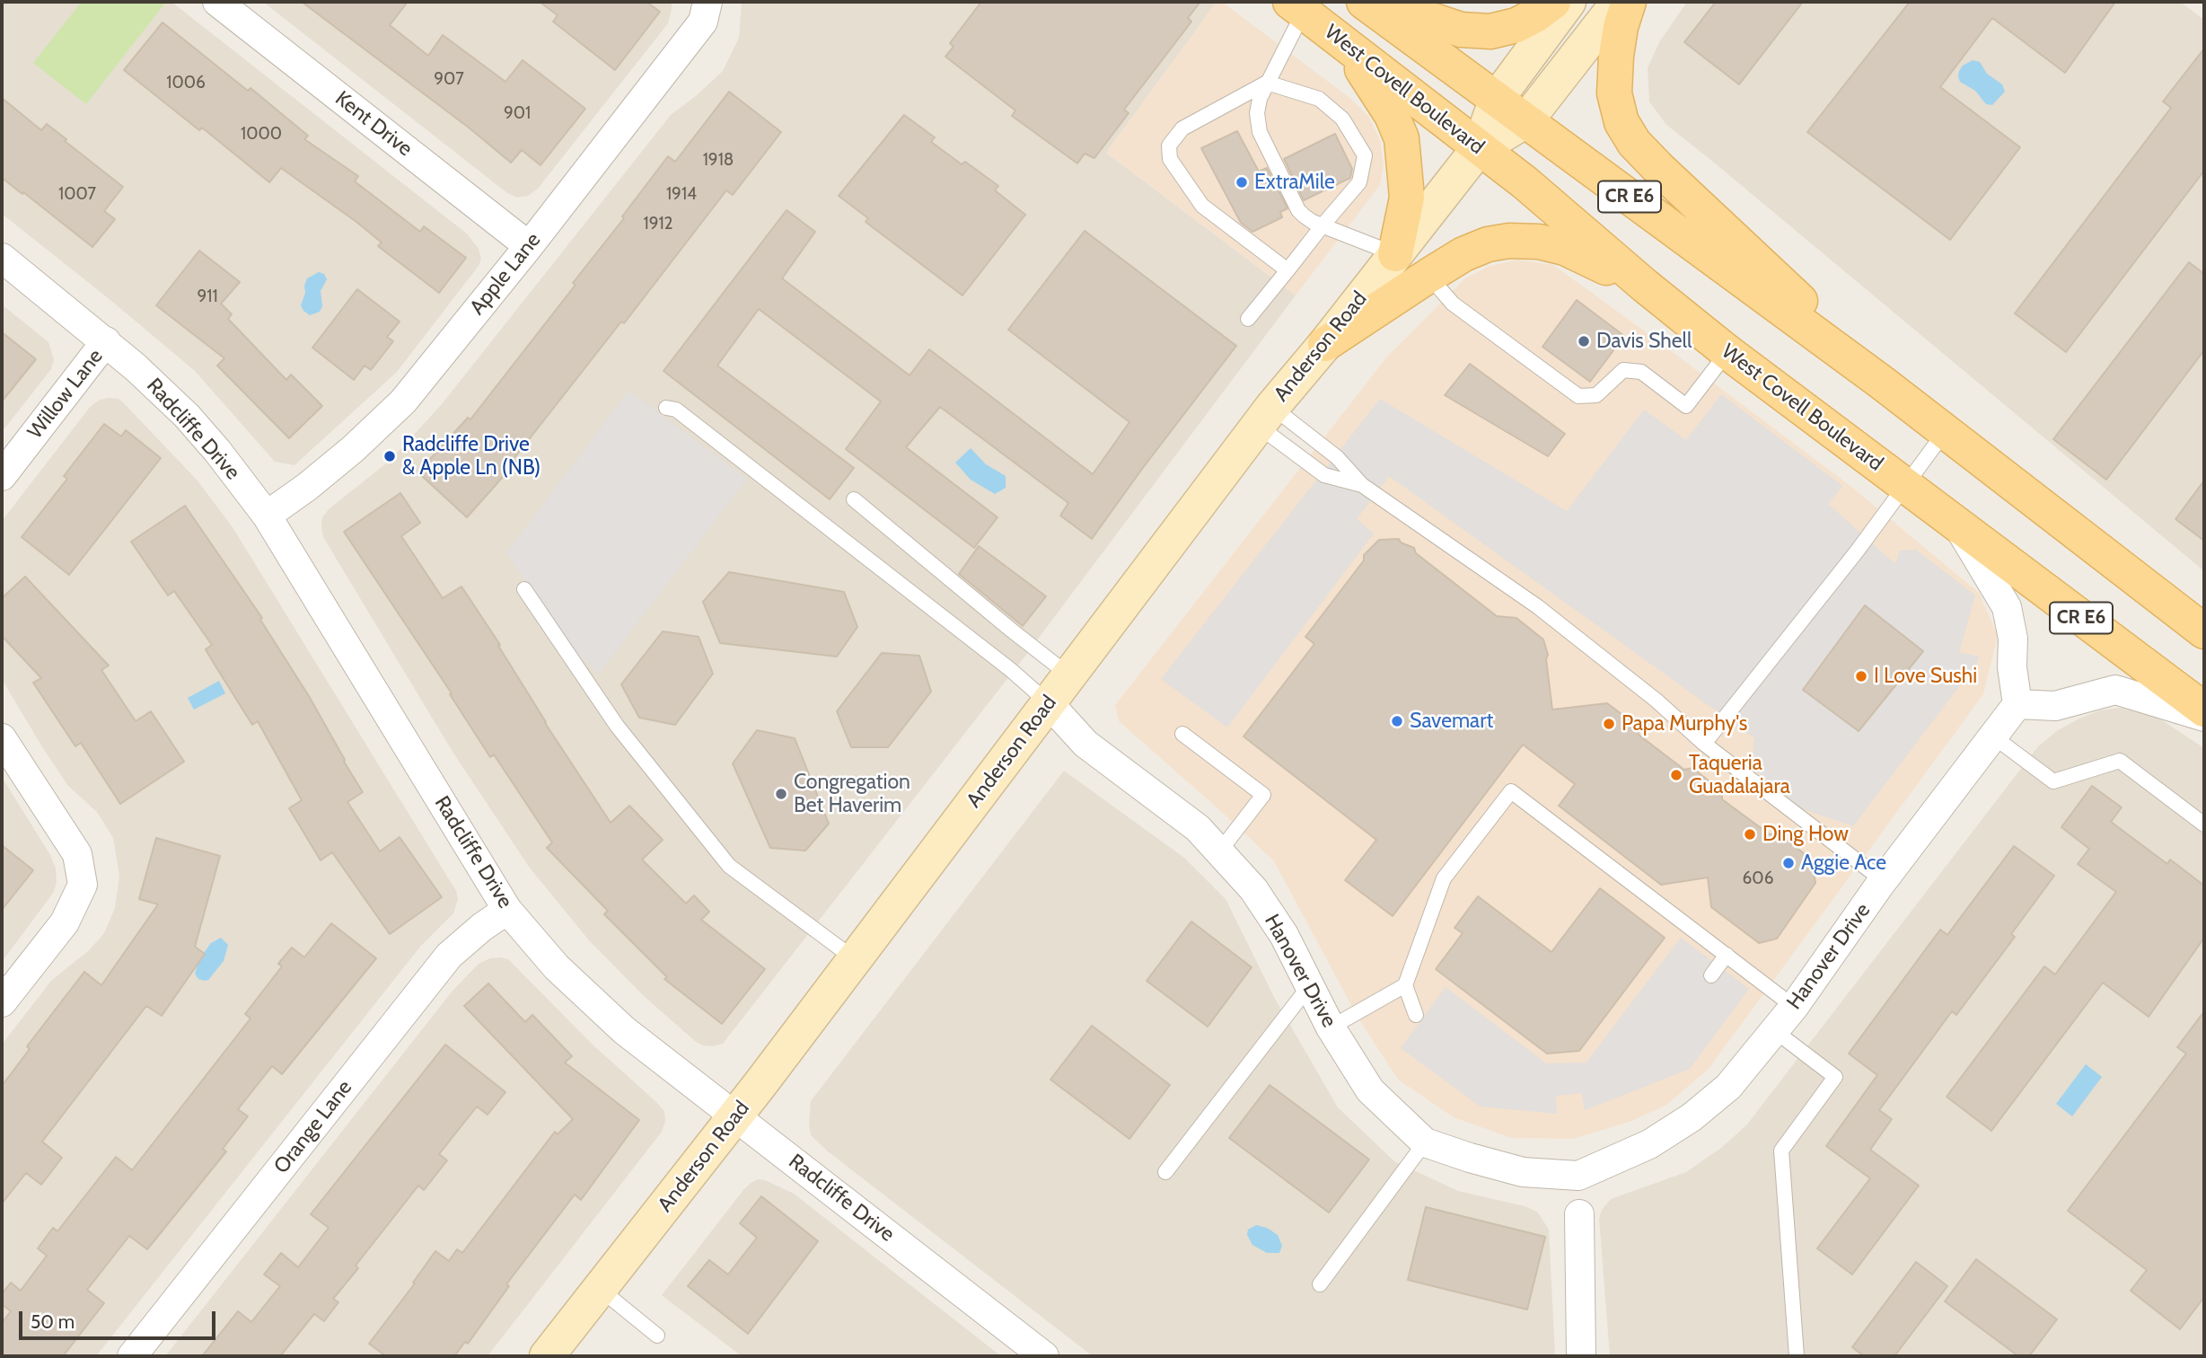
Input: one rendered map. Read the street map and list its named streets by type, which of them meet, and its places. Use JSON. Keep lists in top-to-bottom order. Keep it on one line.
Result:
{"streets":{"main road":["West Covell Boulevard","CR E6","Anderson Road"],"street":["Kent Drive","Apple Lane","Willow Lane","Radcliffe Drive","Hanover Drive","Orange Lane"]},"crossings":[["West Covell Boulevard","Anderson Road"],["Kent Drive","Apple Lane"],["CR E6","Anderson Road"],["Apple Lane","Radcliffe Drive"],["Anderson Road","Radcliffe Drive"],["Anderson Road","Hanover Drive"],["Willow Lane","Radcliffe Drive"],["Radcliffe Drive","Orange Lane"]],"places":["ExtraMile","Davis Shell","Radcliffe Drive & Apple Ln (NB)","I Love Sushi","Savemart","Papa Murphy's","Taqueria Guadalajara","Congregation Bet Haverim","Ding How","Aggie Ace"],"house_numbers":["907","1006","901","1000","1918","1007","1914","1912","911","606"],"scale_bar":"50 m"}
